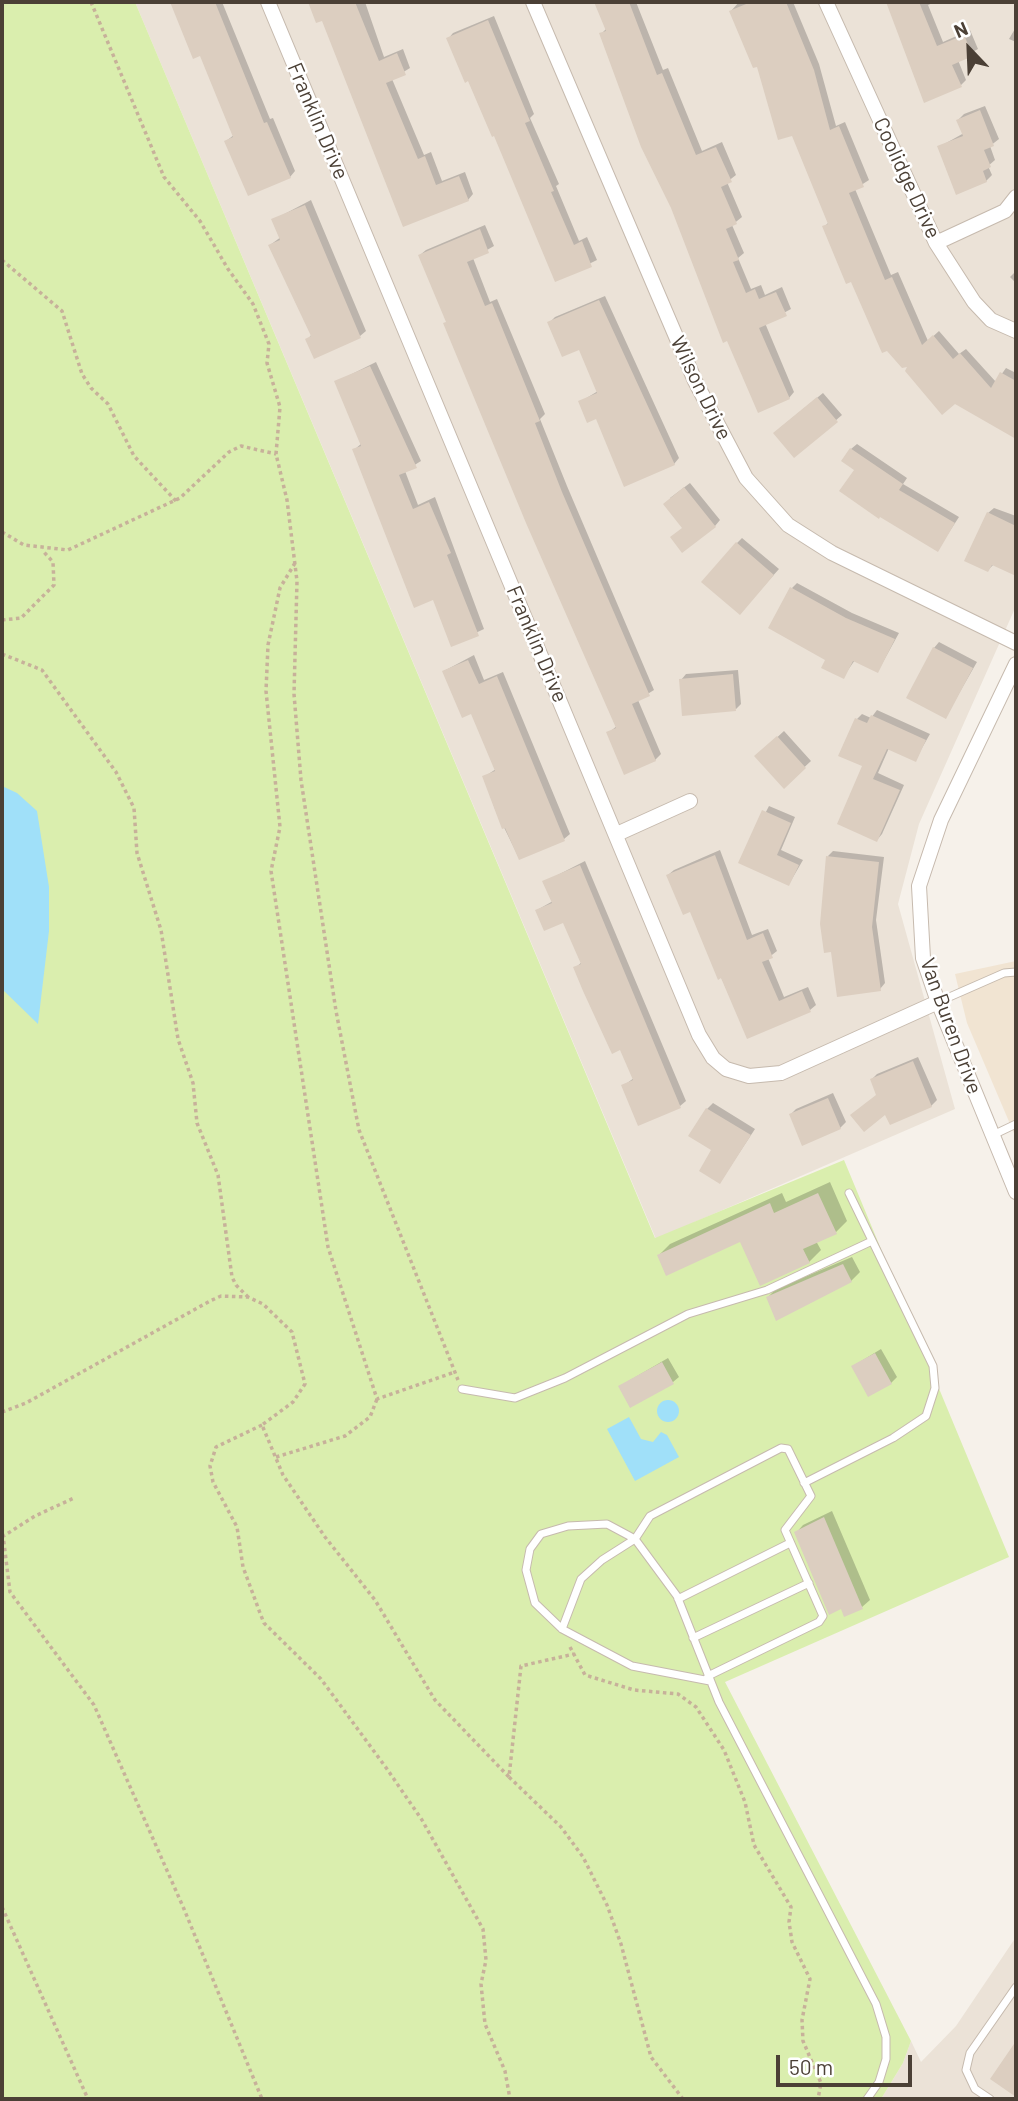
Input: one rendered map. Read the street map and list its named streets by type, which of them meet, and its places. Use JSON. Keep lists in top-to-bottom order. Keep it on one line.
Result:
{"streets":{"street":["Franklin Drive","Coolidge Drive","Wilson Drive","Van Buren Drive"]},"crossings":[["Franklin Drive","Van Buren Drive"]],"scale_bar":"50 m","north":"top left"}
